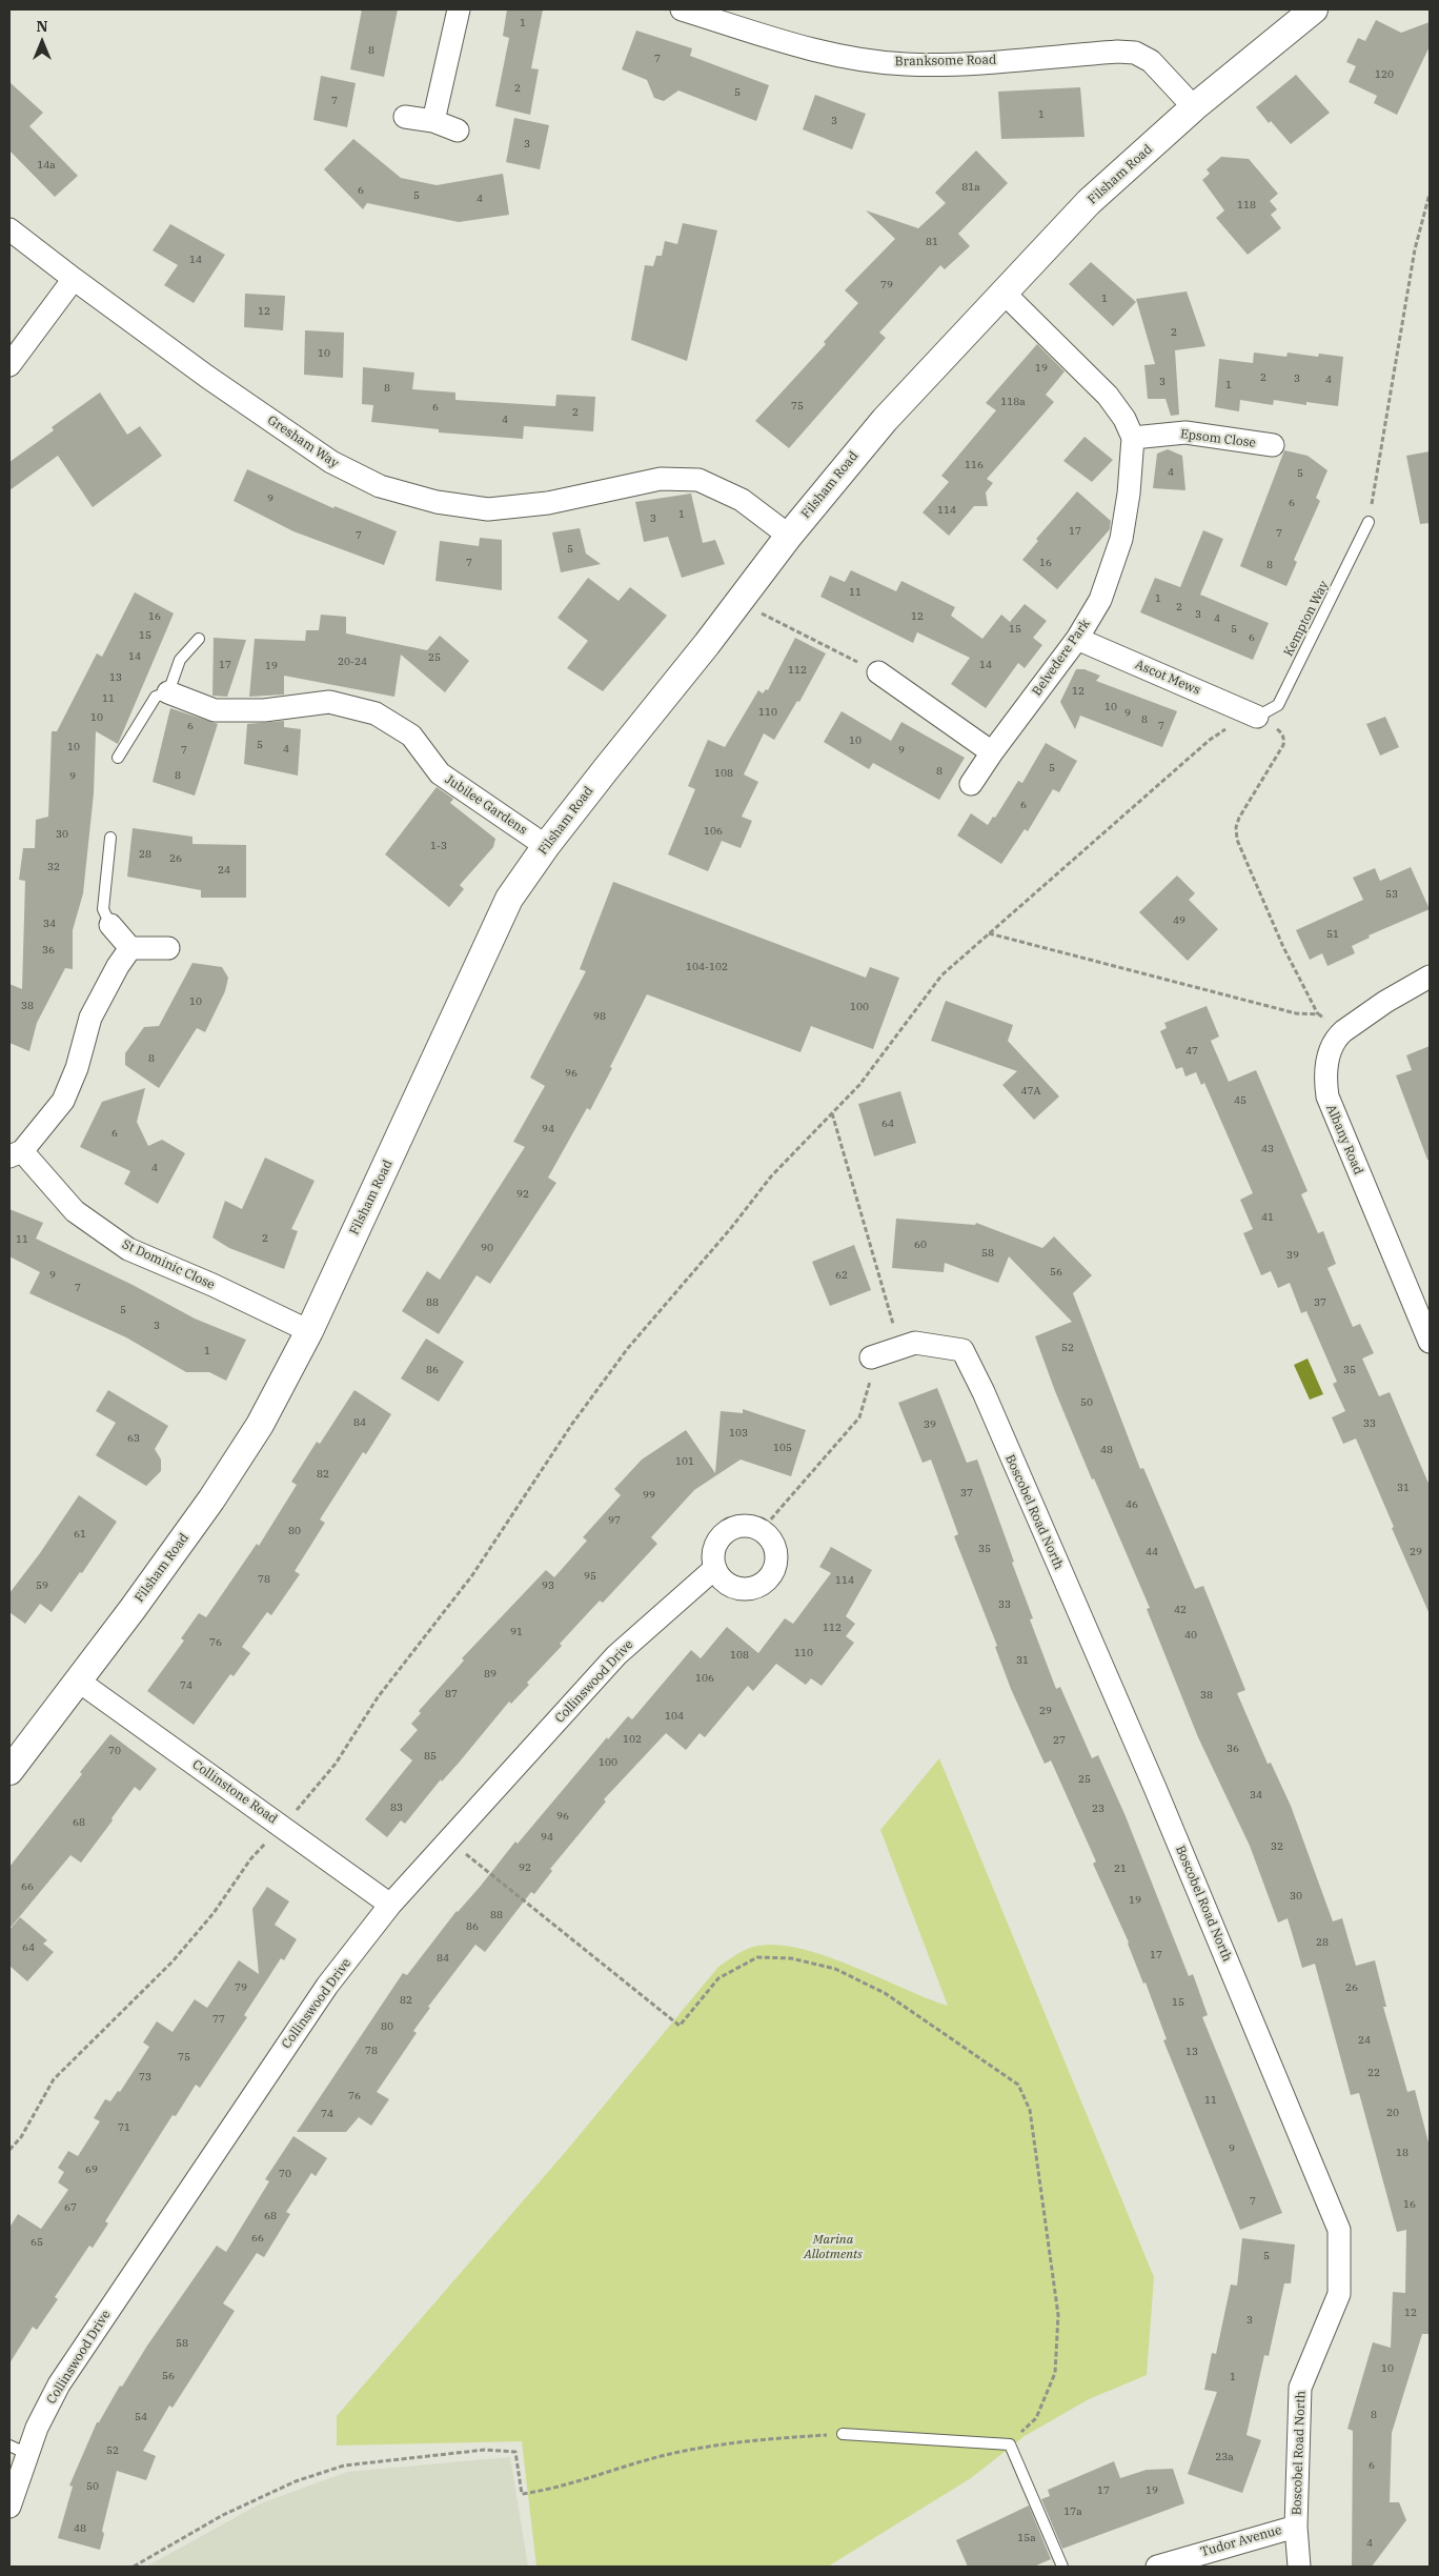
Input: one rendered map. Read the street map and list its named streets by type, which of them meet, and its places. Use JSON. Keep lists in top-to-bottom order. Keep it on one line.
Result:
{"streets":{"street":["Branksome Road","Filsham Road","Epsom Close","Gresham Way","Belvedere Park","Ascot Mews","Jubilee Gardens","Albany Road","St Dominic Close","Boscobel Road North","Collinswood Drive","Collinstone Road","Tudor Avenue"],"lane":["Kempton Way"]},"crossings":[["Branksome Road","Filsham Road"],["Filsham Road","Gresham Way"],["Filsham Road","Jubilee Gardens"],["Filsham Road","St Dominic Close"],["Filsham Road","Collinstone Road"],["Epsom Close","Belvedere Park"],["Kempton Way","Ascot Mews"],["Belvedere Park","Ascot Mews"],["Boscobel Road North","Tudor Avenue"],["Collinswood Drive","Collinstone Road"]],"parks":["Marina Allotments"],"house_numbers":["1","8","7","120","2","5","7","1","3","3","14a","81a","6","5","4","118","81","14","79","1","12","2","10","19","2","3","4","3","1","8","118a","75","6","2","4","116","4","5","9","6","114","1","3","17","7","7","5","7","16","8","11","1","2","3","16","12","4","15","5","15","6","14","25","20-24","17","14","19","112","13","12","11","10","110","9","10","8","6","7","10","5","10","4","7","9","5","8","108","8","9","6","106","30","1-3","28","26","32","24","53","49","34","51","36","104-102","10","38","100","98","47","8","96","47A","45","64","94","6","43","4","92","41","2","11","60","90","58","39","56","9","62","7","88","37","5","3","52","1","86","35","50","84","33","39","103","63","105","48","101","82","31","37","99","46","97","80","61","35","44","29","95","78","114","59","93","33","42","112","91","40","76","110","108","31","89","106","74","87","38","29","104","102","27","36","70","85","100","25","34","83","23","96","68","94","32","92","21","66","30","19","88","86","28","64","17","84","79","26","82","15","77","80","24","78","13","75","22","73","76","11","20","74","71","9","18","69","70","7","16","67","68","66","65","5","12","3","58","10","56","1","8","54","52","23a","6","50","17","19","17a","48","15a","4"],"north":"top"}
